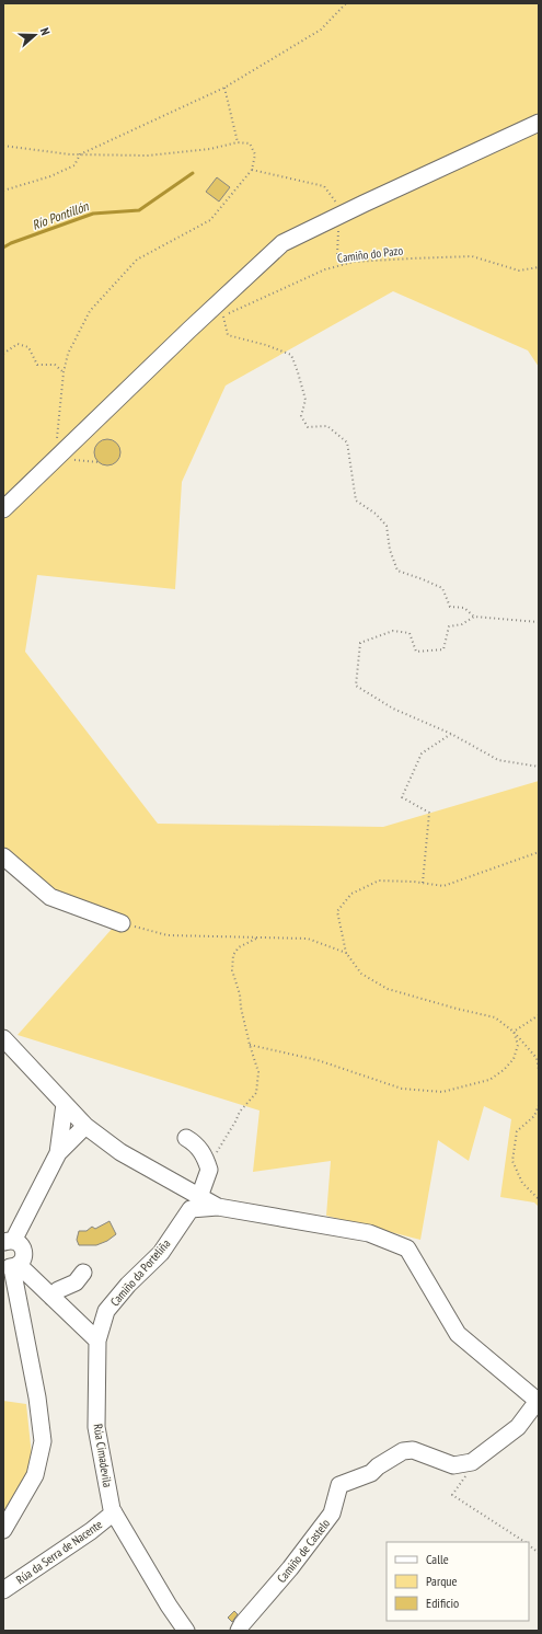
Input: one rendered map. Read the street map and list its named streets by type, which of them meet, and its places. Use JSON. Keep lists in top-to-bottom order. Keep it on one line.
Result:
{"streets":{"street":["Camiño da Porteliña","Rúa Cimadevila","Camiño de Castelo","Rúa da Serra de Nacente"],"path":["Camiño do Pazo"]},"crossings":[["Camiño da Porteliña","Rúa Cimadevila"],["Rúa Cimadevila","Rúa da Serra de Nacente"]],"water":["Río Pontillón"],"legend":["Calle","Parque","Edificio"],"north":"right"}
